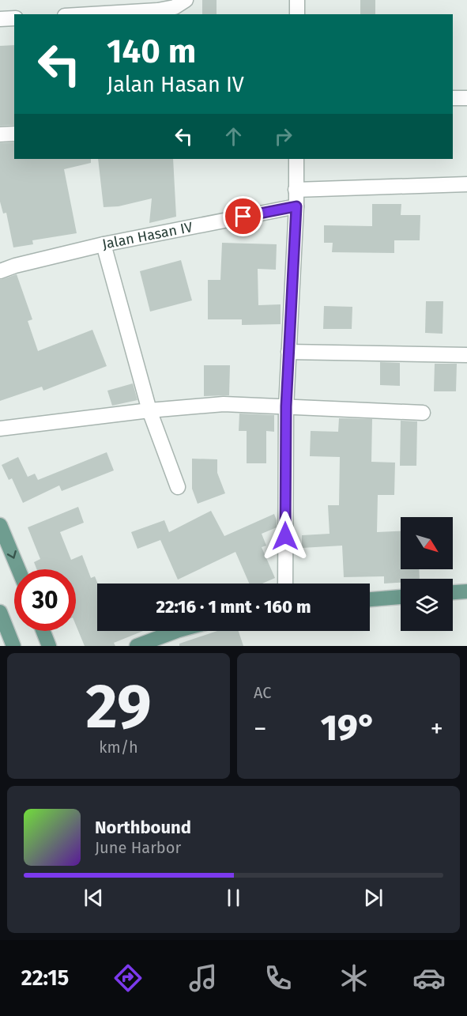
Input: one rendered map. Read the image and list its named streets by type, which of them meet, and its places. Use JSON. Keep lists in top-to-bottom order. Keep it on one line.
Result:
{"streets":{"street":["Jalan Hasan IV"]},"north":"bottom right","page":{"turn":["140 m","Jalan Hasan IV"],"limit":"30","trip":"22:16 · 1 mnt · 160 m","tile":[["29","km/h"],"AC"],"heat":["−","19°","+"],"song":["Northbound","June Harbor"],"tabs":"22:15"}}
